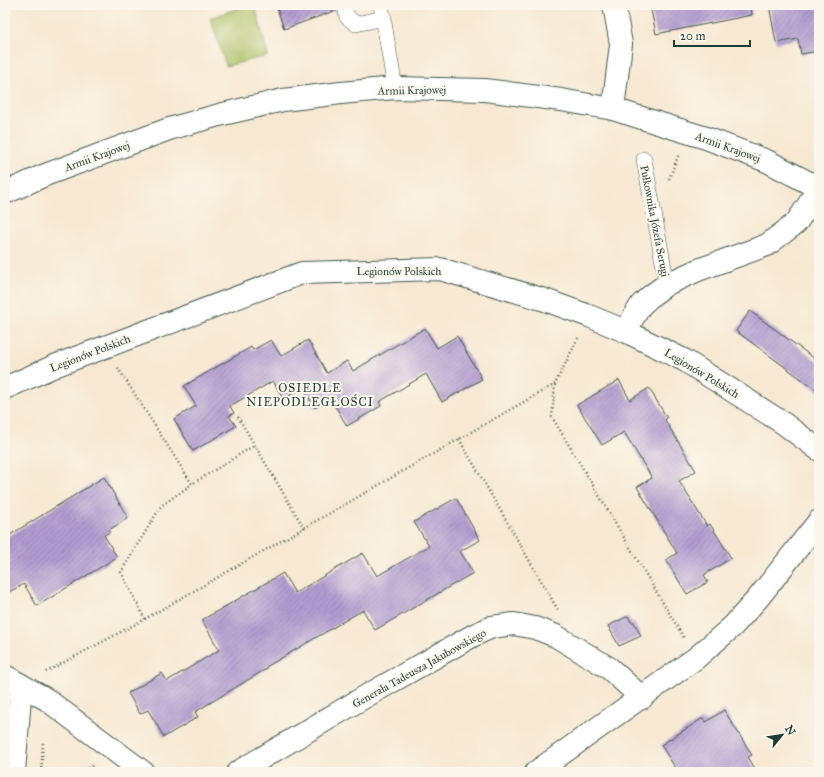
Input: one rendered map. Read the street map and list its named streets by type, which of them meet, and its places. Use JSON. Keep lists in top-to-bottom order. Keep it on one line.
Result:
{"streets":{"street":["Armii Krajowej","Pułkownika Józefa Serugi","Legionów Polskich","Generała Tadeusza Jakubowskiego"]},"crossings":[["Armii Krajowej","Pułkownika Józefa Serugi"],["Pułkownika Józefa Serugi","Legionów Polskich"]],"districts":["OSIEDLE NIEPODLEGŁOŚCI"],"scale_bar":"20 m","north":"top right"}
